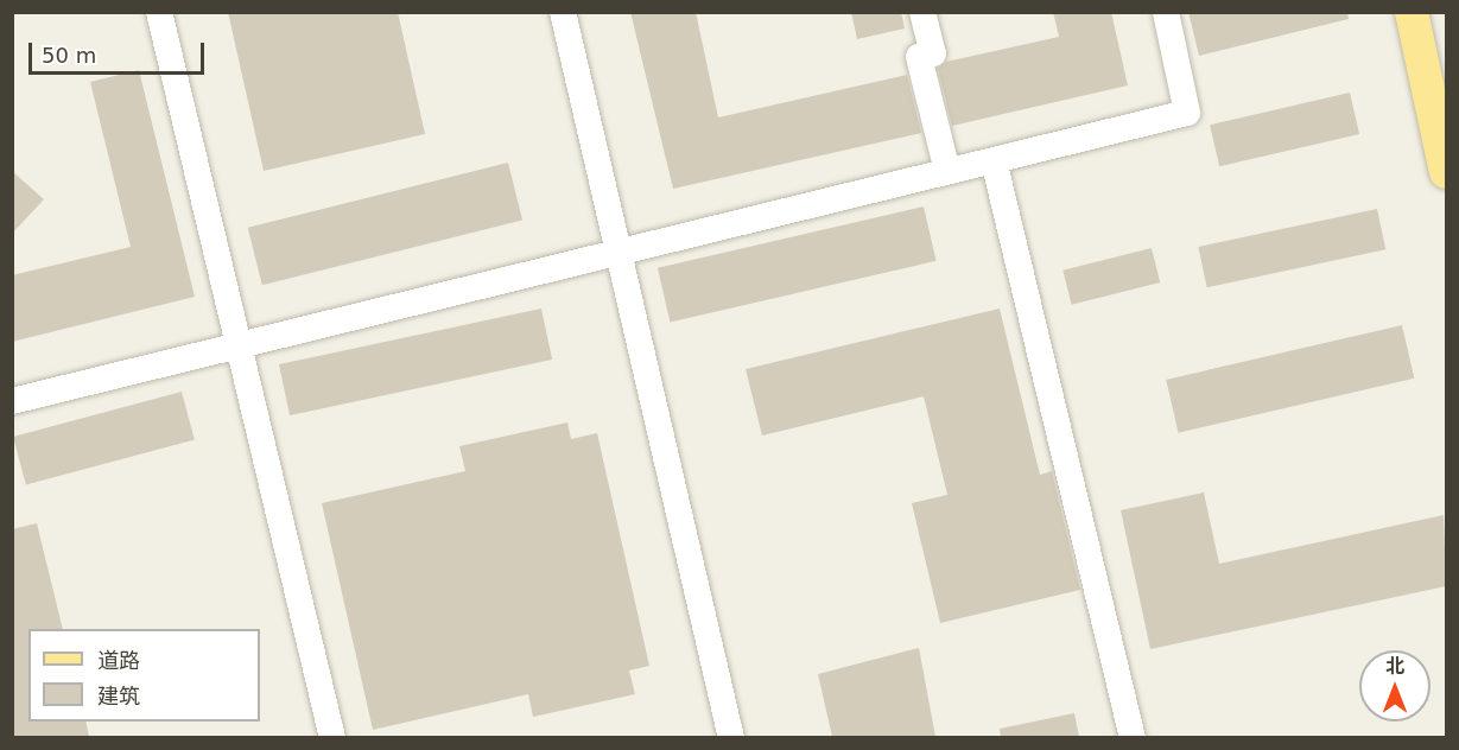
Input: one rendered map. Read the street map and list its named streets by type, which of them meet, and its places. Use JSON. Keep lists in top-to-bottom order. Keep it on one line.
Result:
{"legend":["道路","建筑"],"scale_bar":"50 m","north":"top"}
